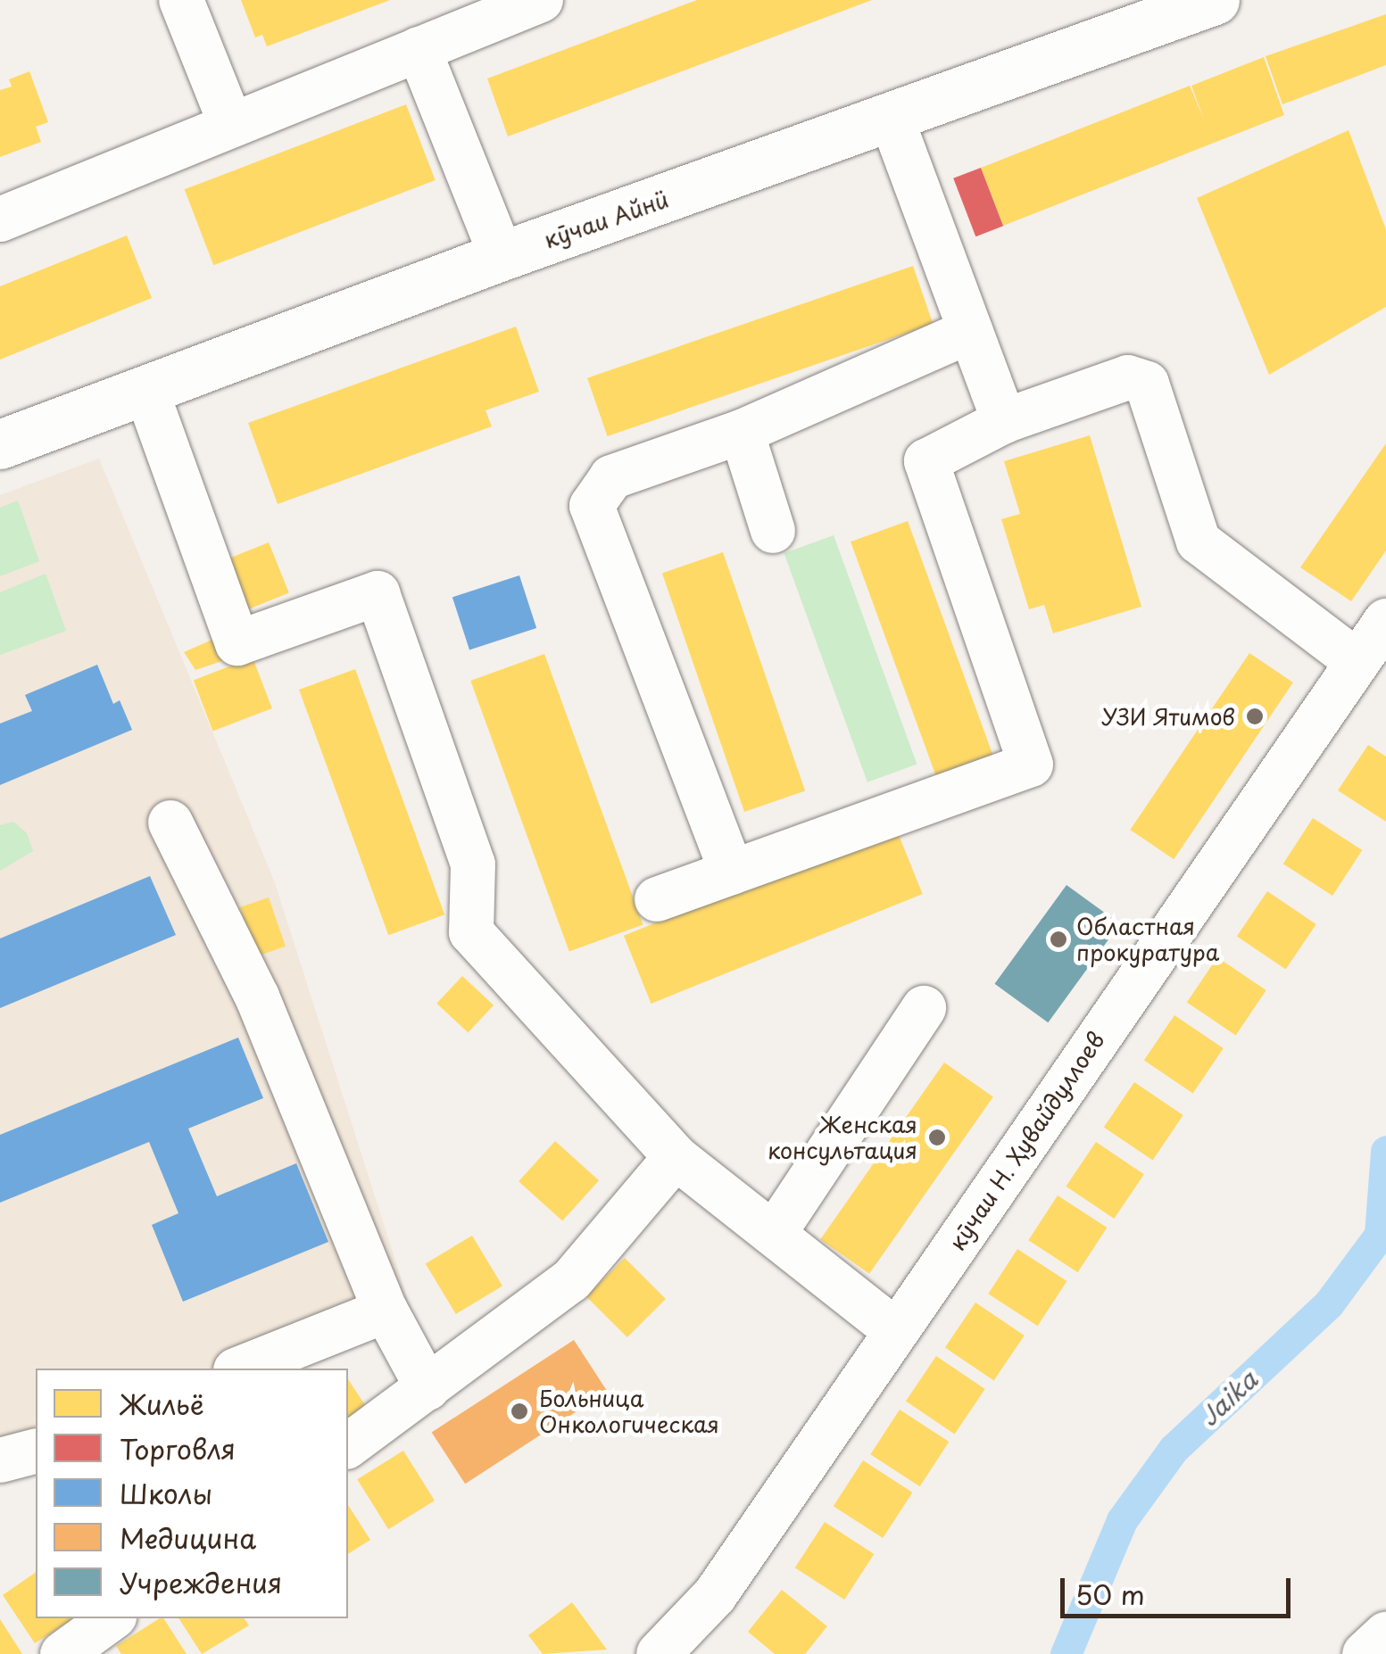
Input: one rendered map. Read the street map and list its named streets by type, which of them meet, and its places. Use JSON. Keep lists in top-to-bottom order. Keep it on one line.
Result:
{"streets":{"main road":["кӯчаи Айнӣ"],"street":["кӯчаи Н. Ҳувайдуллоев"]},"water":["Jaika"],"places":["УЗИ Ятимов","Областная прокуратура","Женская консультация","Больница Онкологическая"],"legend":["Жильё","Торговля","Школы","Медицина","Учреждения"],"scale_bar":"50 m"}
